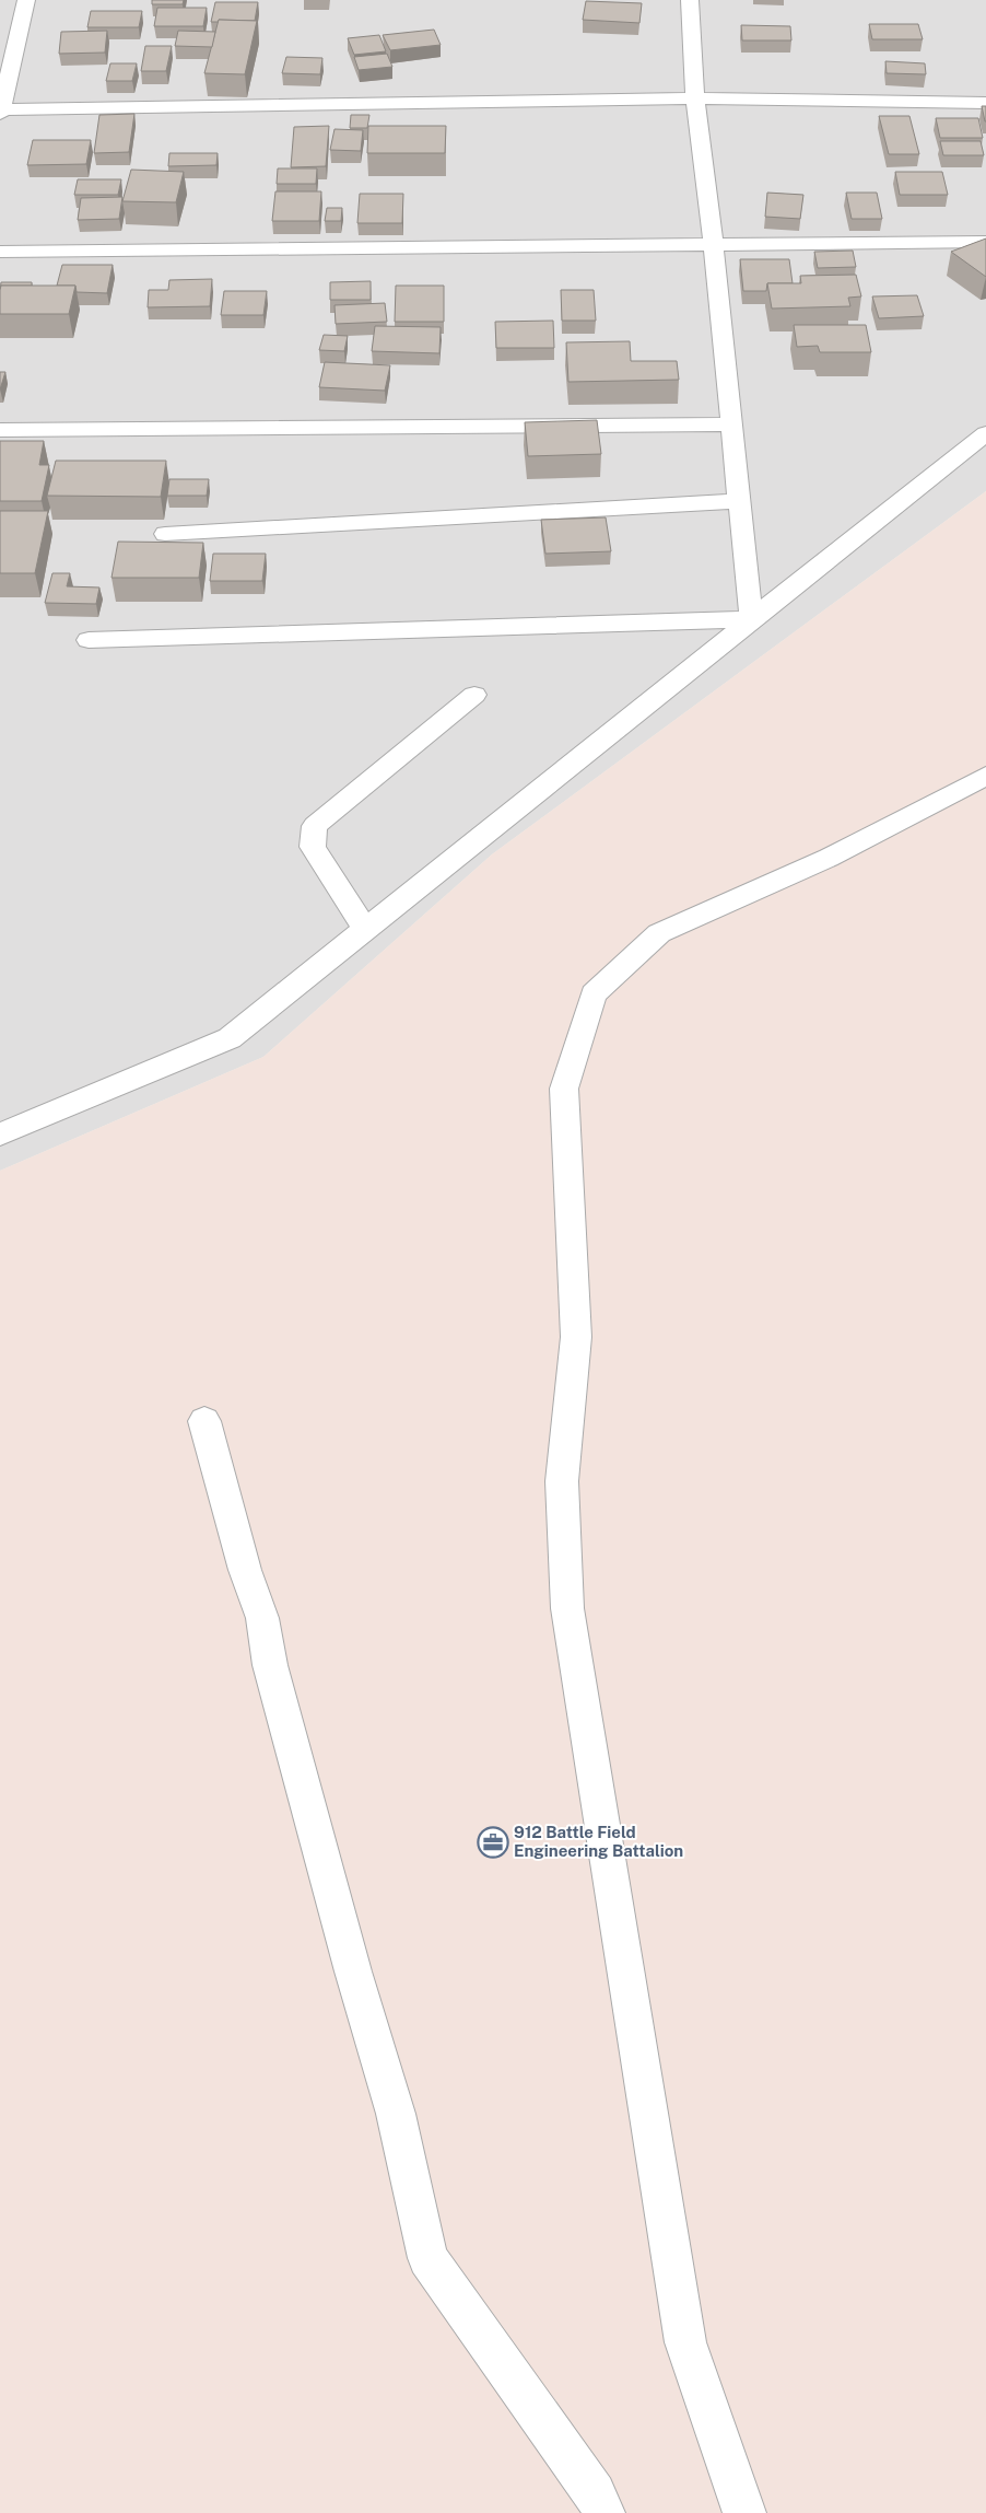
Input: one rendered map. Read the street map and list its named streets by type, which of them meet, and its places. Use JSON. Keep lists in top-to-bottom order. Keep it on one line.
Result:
{"places":{"office":["912 Battle Field Engineering Battalion"]}}
